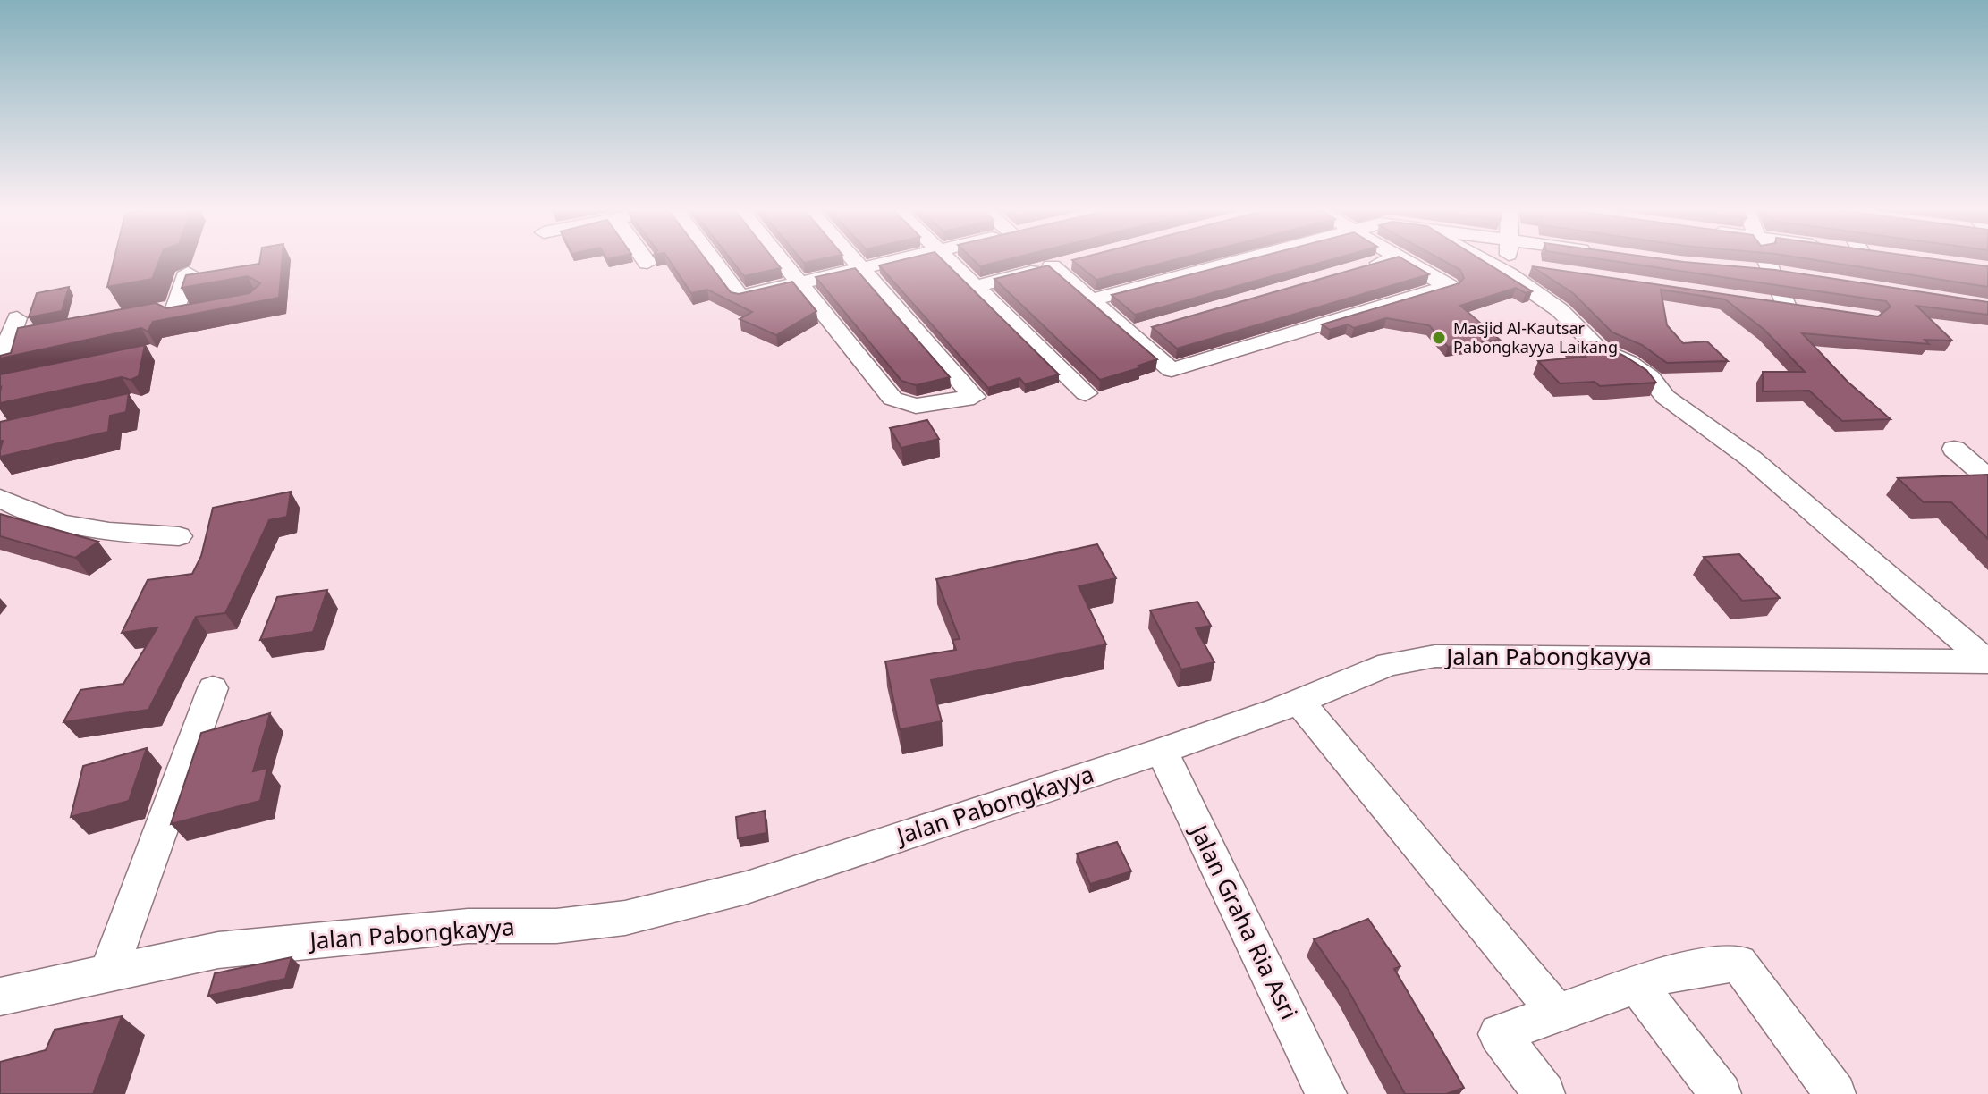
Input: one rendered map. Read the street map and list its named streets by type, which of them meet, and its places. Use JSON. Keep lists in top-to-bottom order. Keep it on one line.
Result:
{"streets":{"street":["Jalan Pabongkayya","Jalan Graha Ria Asri"]},"crossings":[["Jalan Pabongkayya","Jalan Graha Ria Asri"]],"places":["Masjid Al-Kautsar Pabongkayya Laikang"]}
